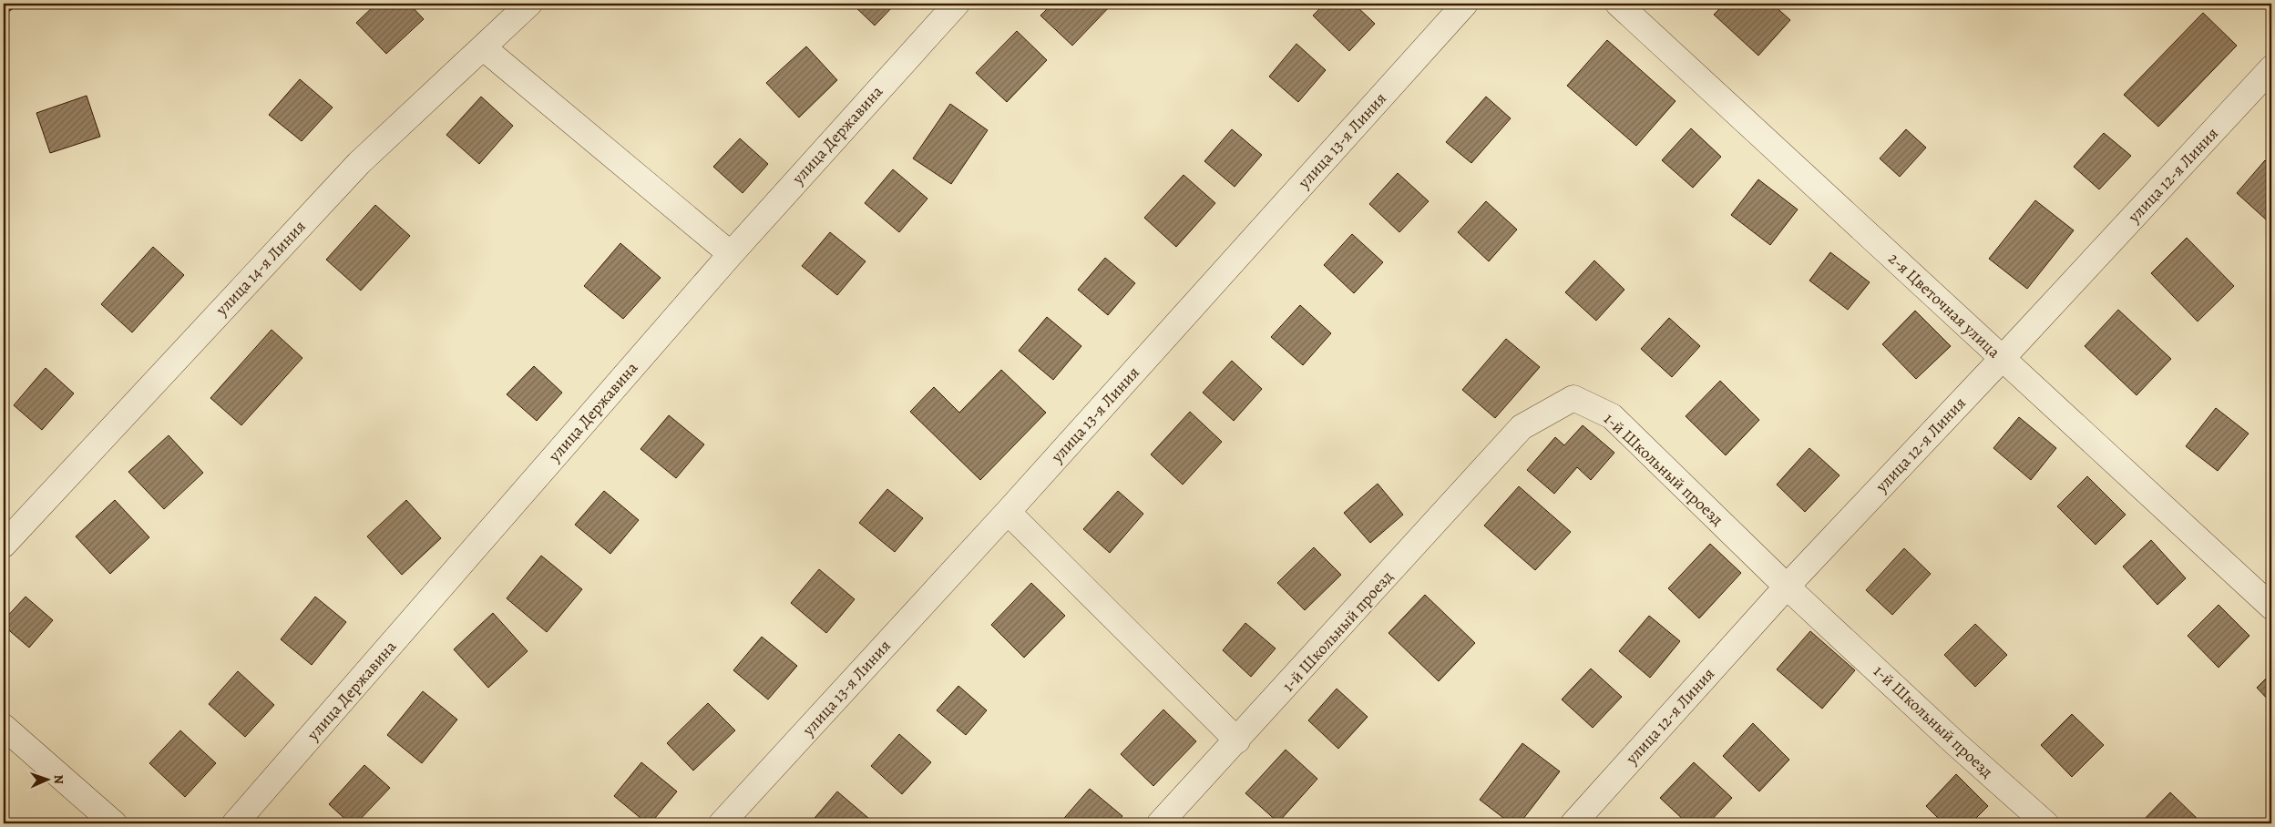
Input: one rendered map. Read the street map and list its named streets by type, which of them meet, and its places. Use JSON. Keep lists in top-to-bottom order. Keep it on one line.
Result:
{"streets":{"street":["улица Державина","улица 13-я Линия","улица 12-я Линия","улица 14-я Линия","2-я Цветочная улица","1-й Школьный проезд"]},"crossings":[["улица 12-я Линия","2-я Цветочная улица"],["улица 12-я Линия","1-й Школьный проезд"]],"north":"right"}
